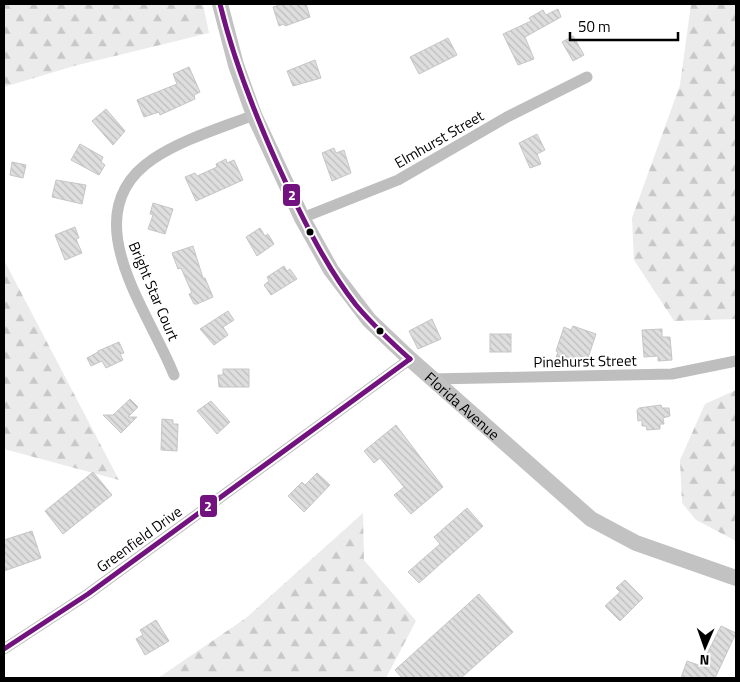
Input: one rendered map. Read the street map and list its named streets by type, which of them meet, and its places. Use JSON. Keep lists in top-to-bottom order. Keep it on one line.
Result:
{"streets":{"main road":["Florida Avenue"],"street":["Elmhurst Street","Bright Star Court","Pinehurst Street","Greenfield Drive"]},"crossings":[["Elmhurst Street","Florida Avenue"],["Bright Star Court","Florida Avenue"],["Pinehurst Street","Florida Avenue"],["Florida Avenue","Greenfield Drive"]],"lines":["transit line 2"],"scale_bar":"50 m","north":"bottom"}
